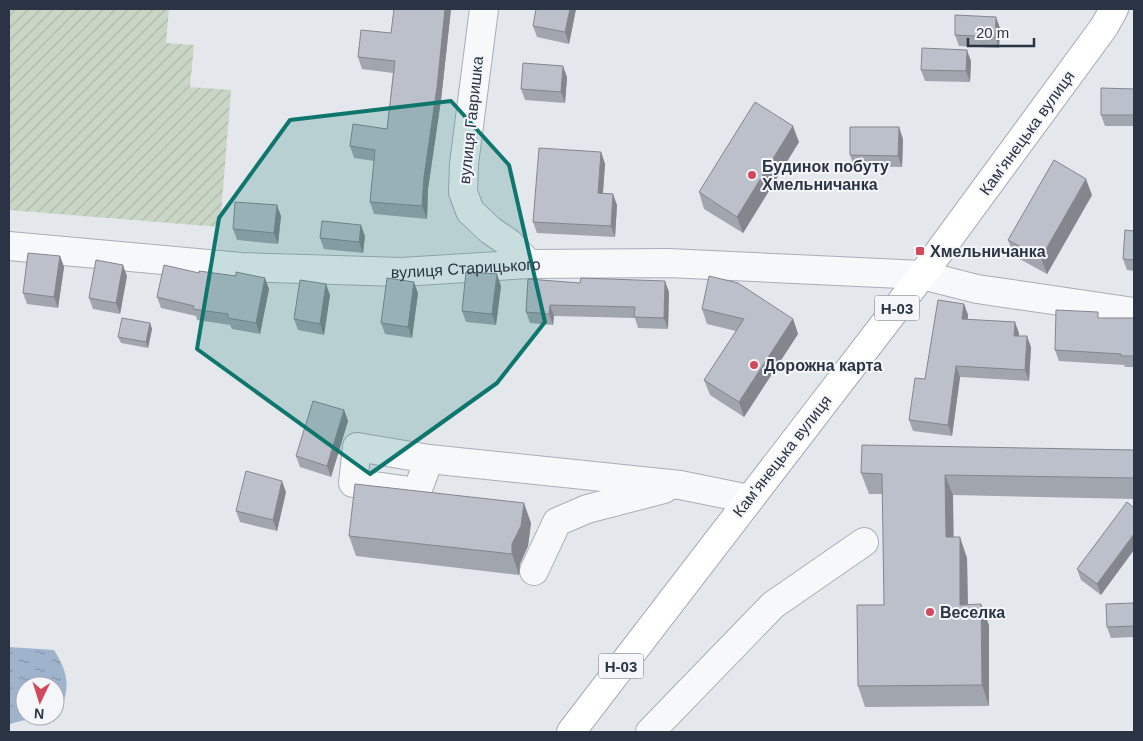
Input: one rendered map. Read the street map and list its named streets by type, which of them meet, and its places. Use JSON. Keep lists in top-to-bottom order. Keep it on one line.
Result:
{"streets":{"main road":["Камʼянецька вулиця","Н-03"],"street":["вулиця Гавришка","вулиця Старицького"]},"crossings":[["вулиця Гавришка","вулиця Старицького"],["Камʼянецька вулиця","вулиця Старицького"]],"places":{"other":["Будинок побуту Хмельничанка","Дорожна карта","Веселка"],"transit":["Хмельничанка"]},"scale_bar":"20 m","north":"bottom"}
